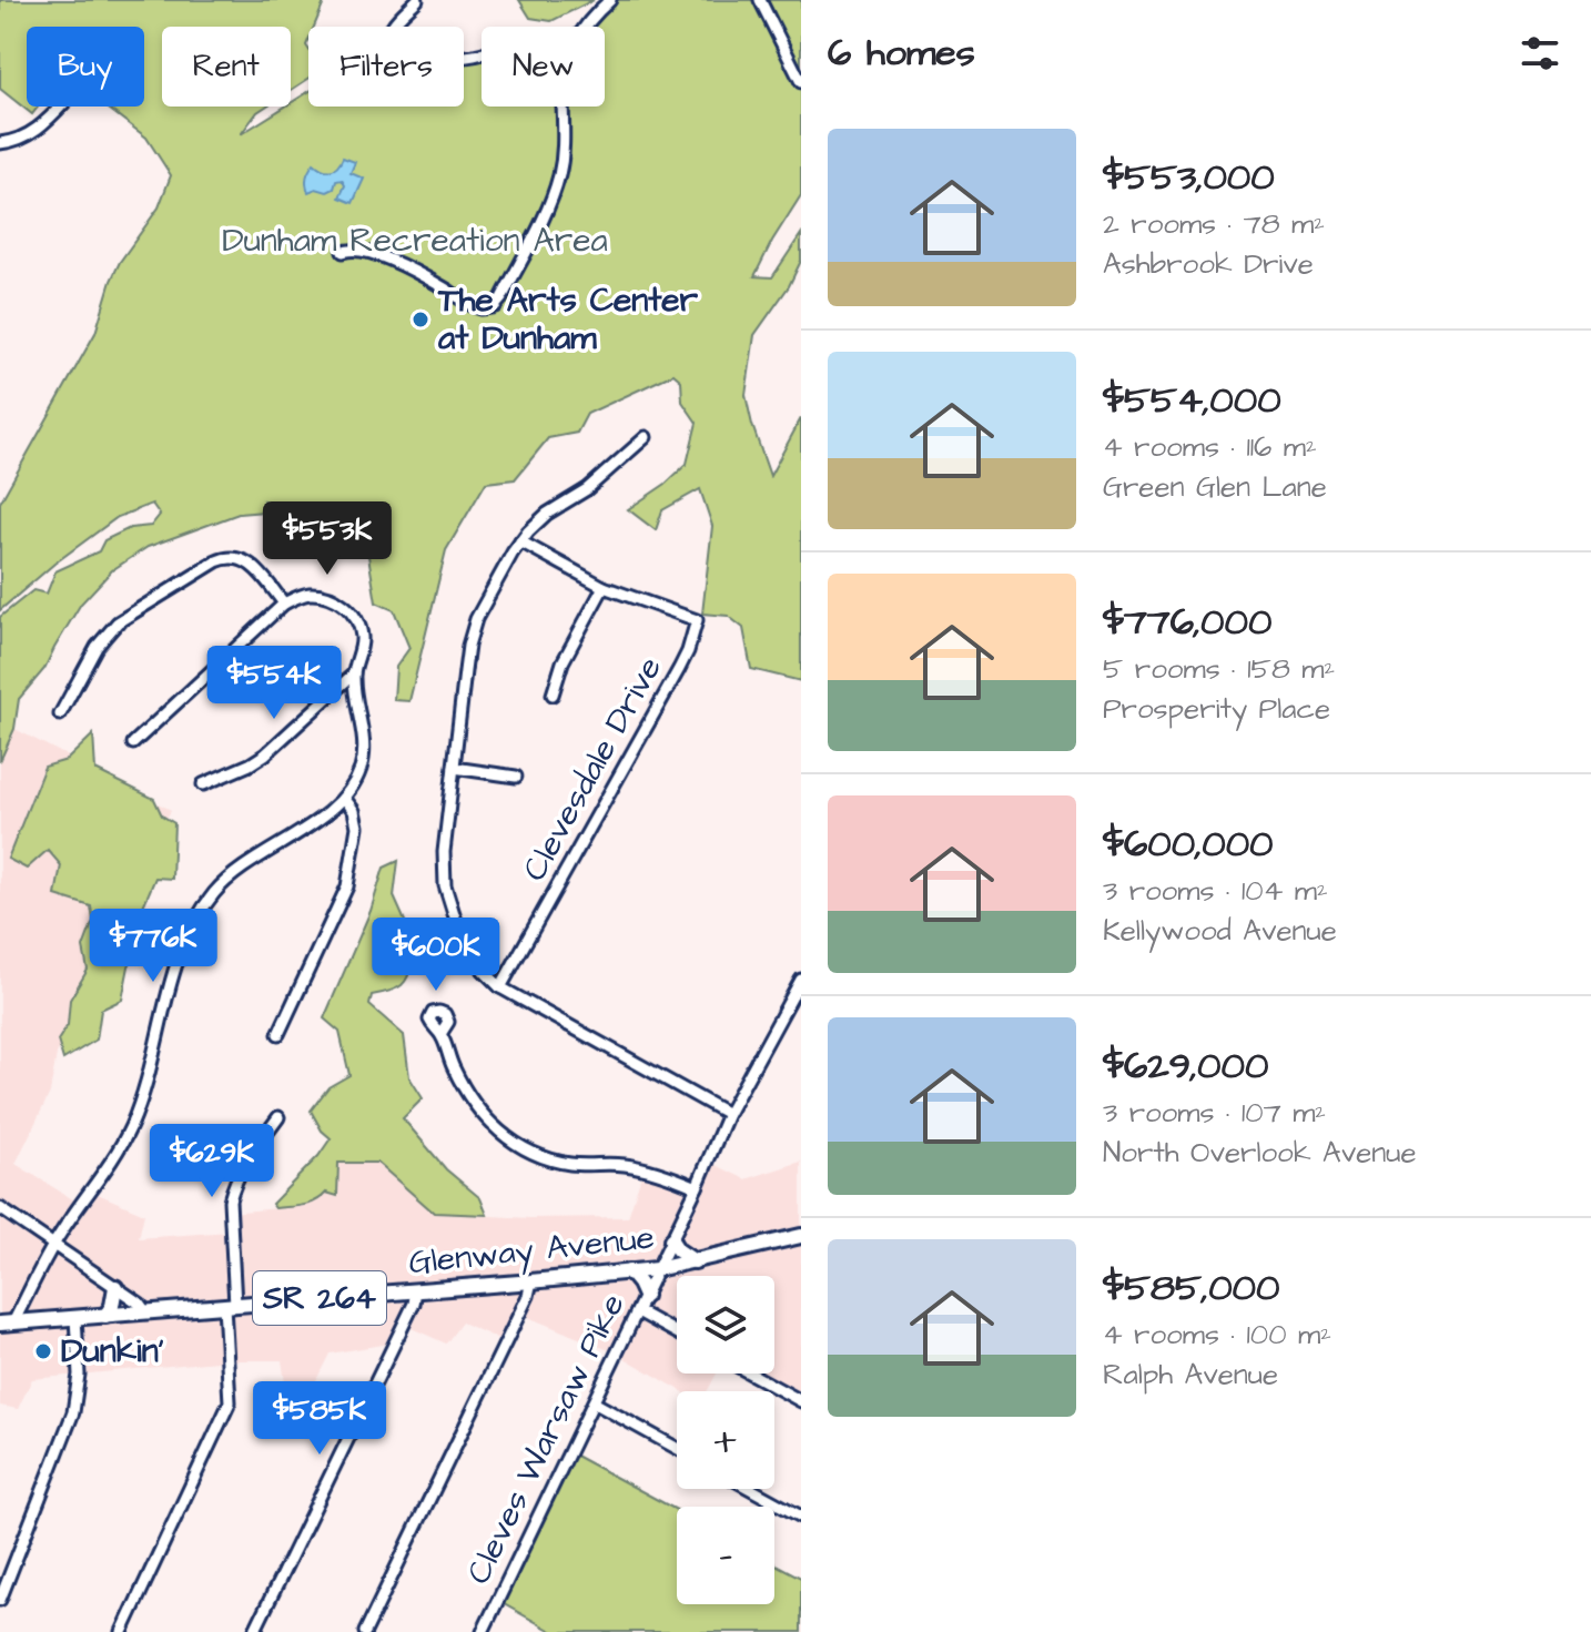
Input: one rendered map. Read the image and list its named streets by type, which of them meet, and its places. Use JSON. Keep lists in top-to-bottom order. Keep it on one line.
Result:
{"streets":{"main road":["Glenway Avenue","SR 264"],"street":["Clevesdale Drive","Cleves Warsaw Pike"]},"crossings":[["Glenway Avenue","Cleves Warsaw Pike"]],"parks":["Dunham Recreation Area"],"places":["The Arts Center at Dunham","Dunkin'"],"page":{"heading":"6 homes","chip":["Buy","Rent","Filters","New"],"list":[{"name":"$553,000","note":"2 rooms · 78 m² · Ashbrook Drive"},{"name":"$554,000","note":"4 rooms · 116 m² · Green Glen Lane"},{"name":"$776,000","note":"5 rooms · 158 m² · Prosperity Place"},{"name":"$600,000","note":"3 rooms · 104 m² · Kellywood Avenue"},{"name":"$629,000","note":"3 rooms · 107 m² · North Overlook Avenue"},{"name":"$585,000","note":"4 rooms · 100 m² · Ralph Avenue"}],"price":["$553K","$554K","$776K","$600K","$629K","$585K"],"map_buttons":["+","−"]}}
